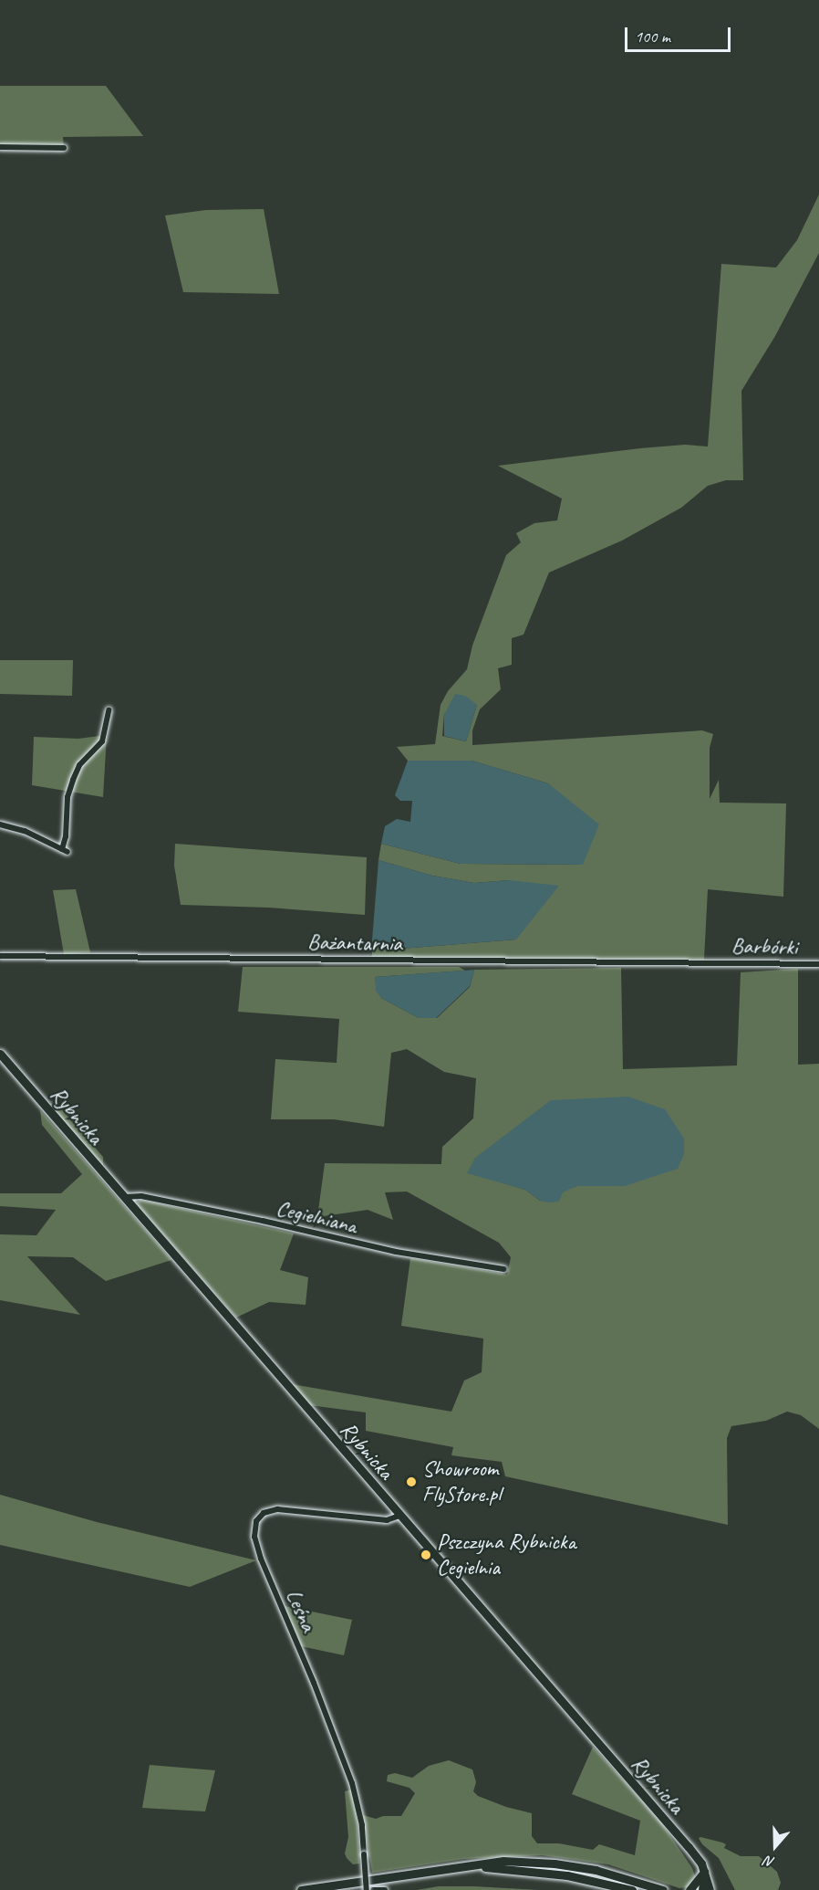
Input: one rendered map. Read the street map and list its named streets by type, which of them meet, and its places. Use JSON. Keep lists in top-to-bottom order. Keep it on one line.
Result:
{"streets":{"main road":["Rybnicka"],"street":["Bażantarnia","Barbórki","Cegielniana","Leśna"]},"crossings":[["Bażantarnia","Barbórki"],["Rybnicka","Cegielniana"],["Rybnicka","Leśna"]],"places":["Showroom FlyStore.pl","Pszczyna Rybnicka Cegielnia"],"scale_bar":"100 m","north":"bottom"}
